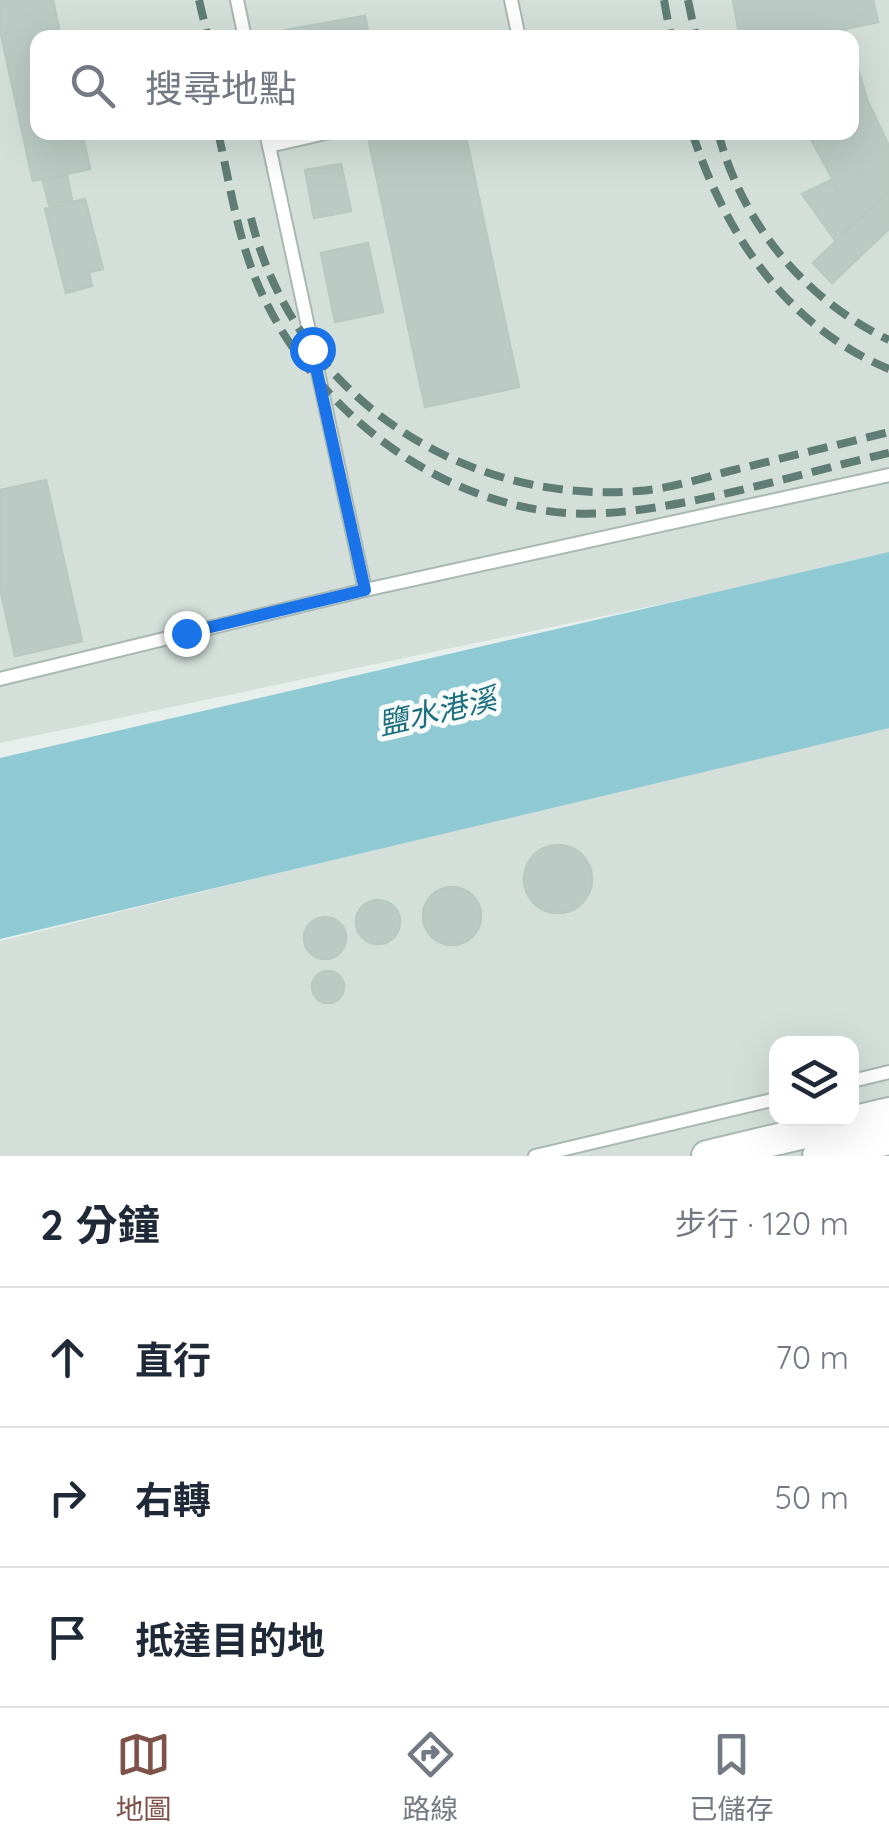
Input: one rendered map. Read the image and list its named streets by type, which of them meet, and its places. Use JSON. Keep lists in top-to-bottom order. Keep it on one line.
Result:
{"water":["鹽水港溪"],"page":{"search":"搜尋地點","heading":["2 分鐘","步行 · 120 m"],"list":[["直行","70 m"],["右轉","50 m"],"抵達目的地"],"nav":["地圖","路線","已儲存"]}}
